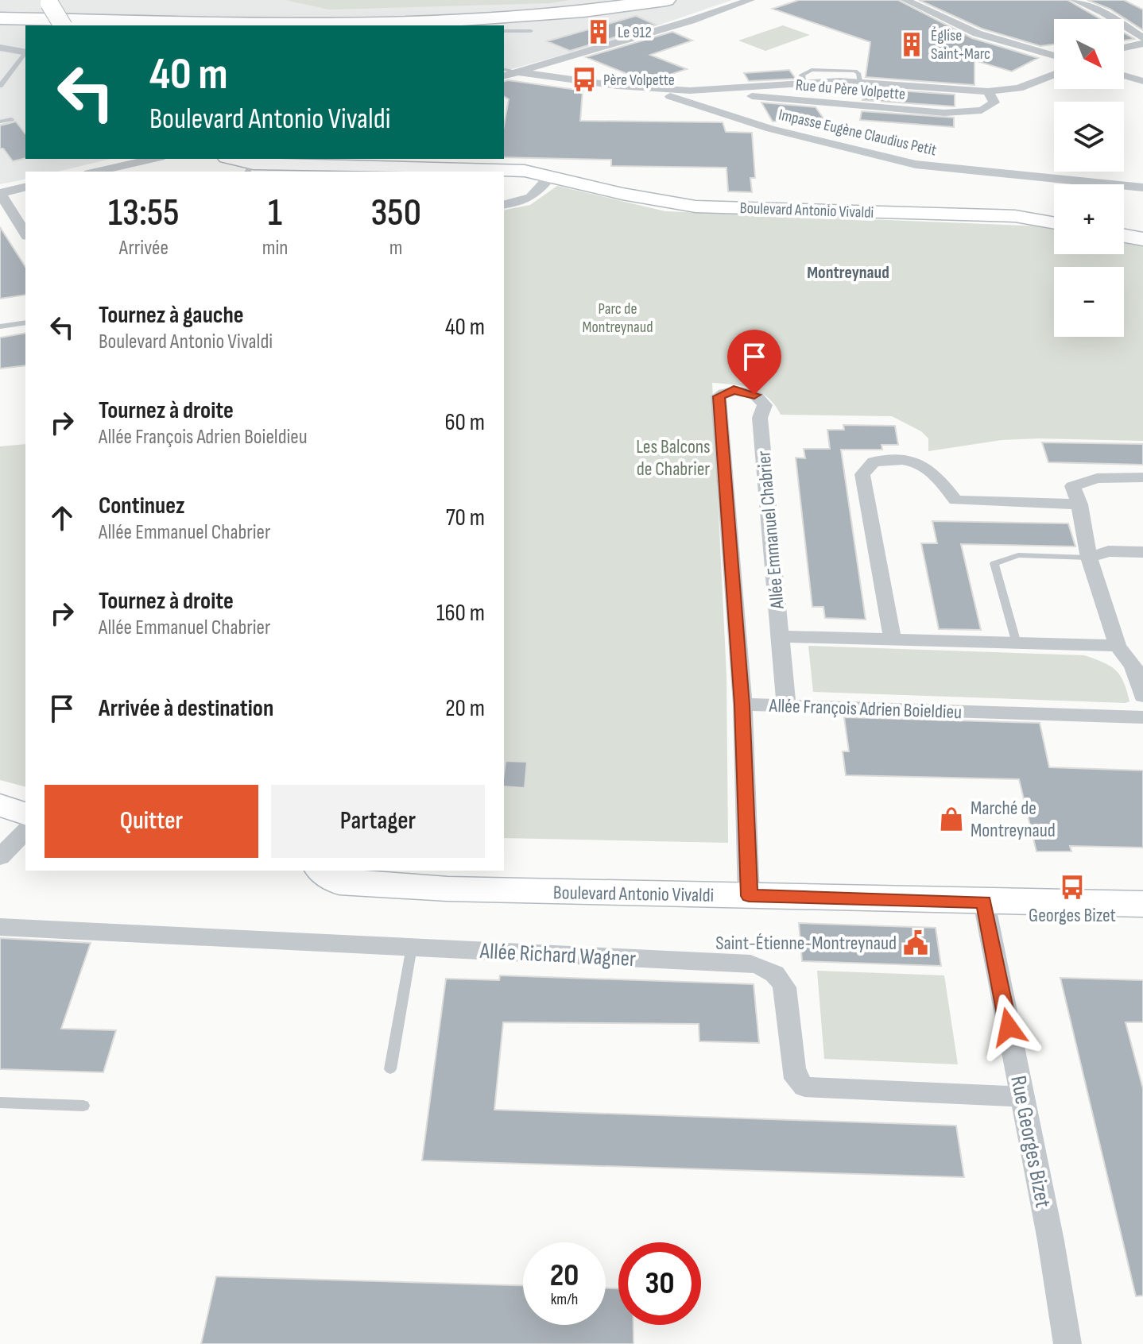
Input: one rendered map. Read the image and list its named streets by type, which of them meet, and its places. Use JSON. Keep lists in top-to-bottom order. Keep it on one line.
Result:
{"streets":{"street":["Rue du Père Volpette","Impasse Eugène Claudius Petit","Boulevard Antonio Vivaldi","Allée Emmanuel Chabrier","Allée François Adrien Boieldieu","Allée Richard Wagner","Rue Georges Bizet"]},"crossings":[["Rue du Père Volpette","Impasse Eugène Claudius Petit"],["Boulevard Antonio Vivaldi","Allée François Adrien Boieldieu"],["Boulevard Antonio Vivaldi","Rue Georges Bizet"],["Allée Emmanuel Chabrier","Allée François Adrien Boieldieu"],["Allée Richard Wagner","Rue Georges Bizet"]],"districts":["Montreynaud"],"parks":["Parc de Montreynaud","Les Balcons de Chabrier"],"places":{"building":["Le 912","Église Saint-Marc"],"bus stop":["Père Volpette","Georges Bizet"],"shop":["Marché de Montreynaud"],"public building":["Saint-Étienne-Montreynaud"]},"north":"bottom right","page":{"map_buttons":["+","−"],"turn":["40 m","Boulevard Antonio Vivaldi"],"eta":["13:55","Arrivée","1","min","350","m"],"list":[{"name":"Tournez à gauche","note":"Boulevard Antonio Vivaldi","value":"40 m"},{"name":"Tournez à droite","note":"Allée François Adrien Boieldieu","value":"60 m"},{"name":"Continuez","note":"Allée Emmanuel Chabrier","value":"70 m"},{"name":"Tournez à droite","note":"Allée Emmanuel Chabrier","value":"160 m"},{"name":"Arrivée à destination","value":"20 m"}],"buttons":["Quitter","Partager"],"speed":"20 km/h","limit":"30"}}
